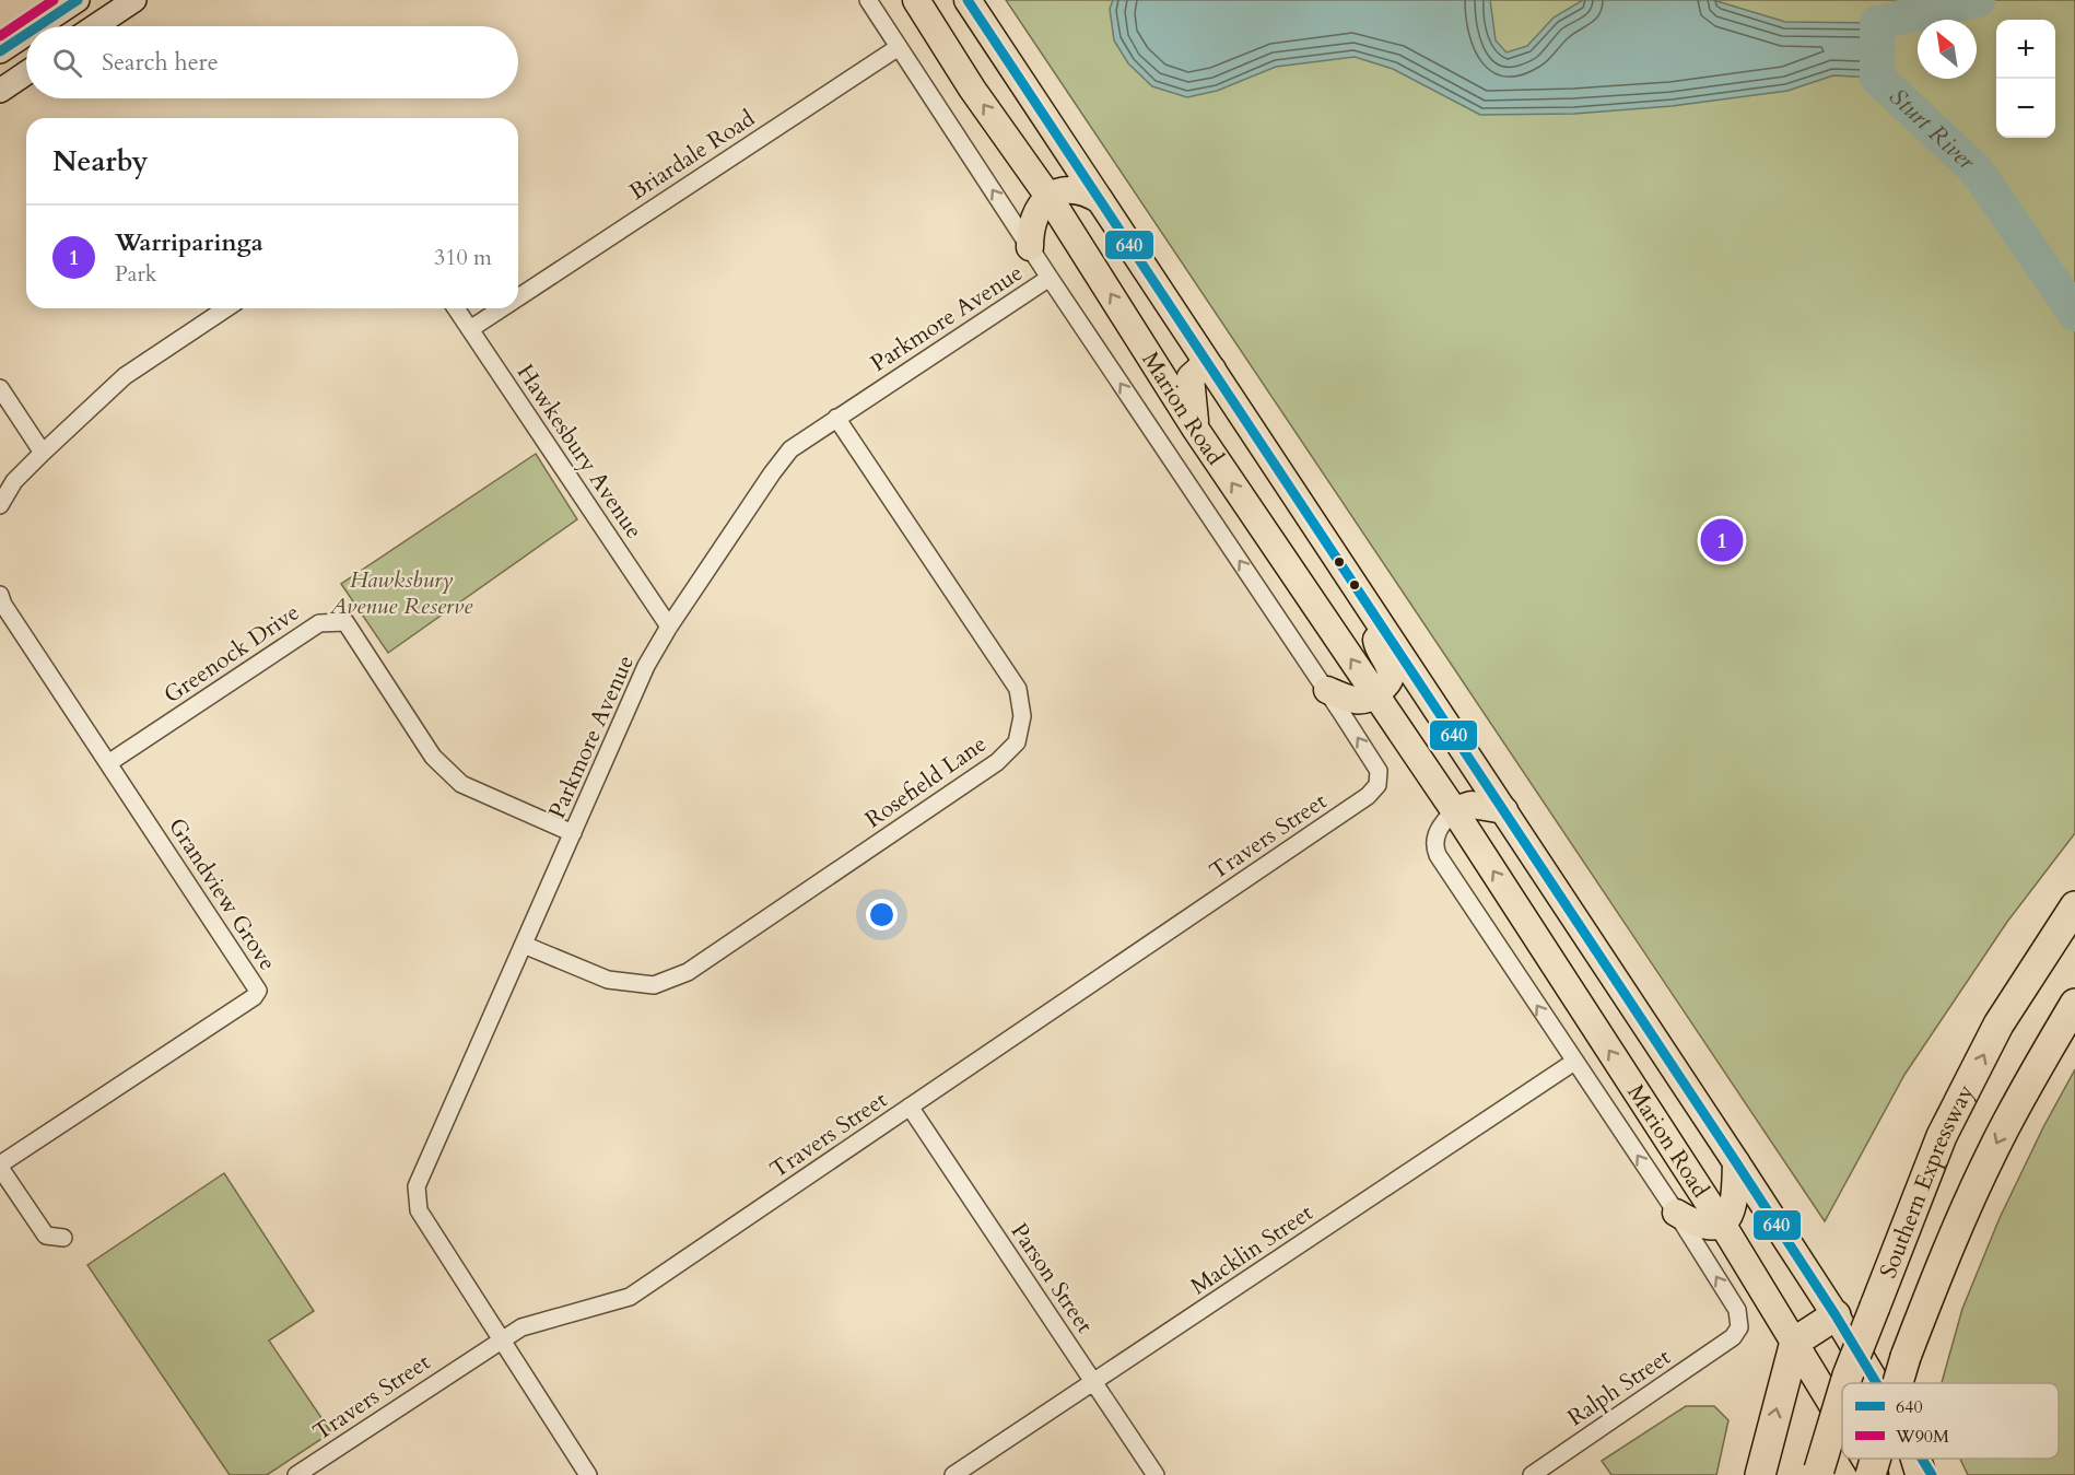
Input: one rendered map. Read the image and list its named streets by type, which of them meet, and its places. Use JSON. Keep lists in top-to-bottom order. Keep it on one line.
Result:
{"streets":{"highway":["Southern Expressway"],"main road":["Marion Road"],"street":["Briardale Road","Parkmore Avenue","Hawkesbury Avenue","Greenock Drive","Rosefield Lane","Travers Street","Grandview Grove","Macklin Street","Parson Street","Ralph Street"]},"crossings":[["Briardale Road","Marion Road"],["Briardale Road","Hawkesbury Avenue"],["Parkmore Avenue","Marion Road"],["Parkmore Avenue","Hawkesbury Avenue"],["Parkmore Avenue","Greenock Drive"],["Parkmore Avenue","Rosefield Lane"],["Parkmore Avenue","Travers Street"],["Marion Road","Travers Street"],["Marion Road","Southern Expressway"],["Marion Road","Macklin Street"],["Marion Road","Ralph Street"],["Greenock Drive","Grandview Grove"],["Travers Street","Parson Street"],["Macklin Street","Parson Street"]],"one_way":["Marion Road"],"water":["Sturt River"],"parks":["Hawksbury Avenue Reserve"],"lines":["transit line 640","transit line W90M"],"legend":["640","W90M"],"north":"top left","page":{"map_buttons":["+","−"],"search":"Search here","heading":"Nearby","list":[{"mark":"1","name":"Warriparinga","note":"Park","value":"310 m"}],"pins":"1"}}
